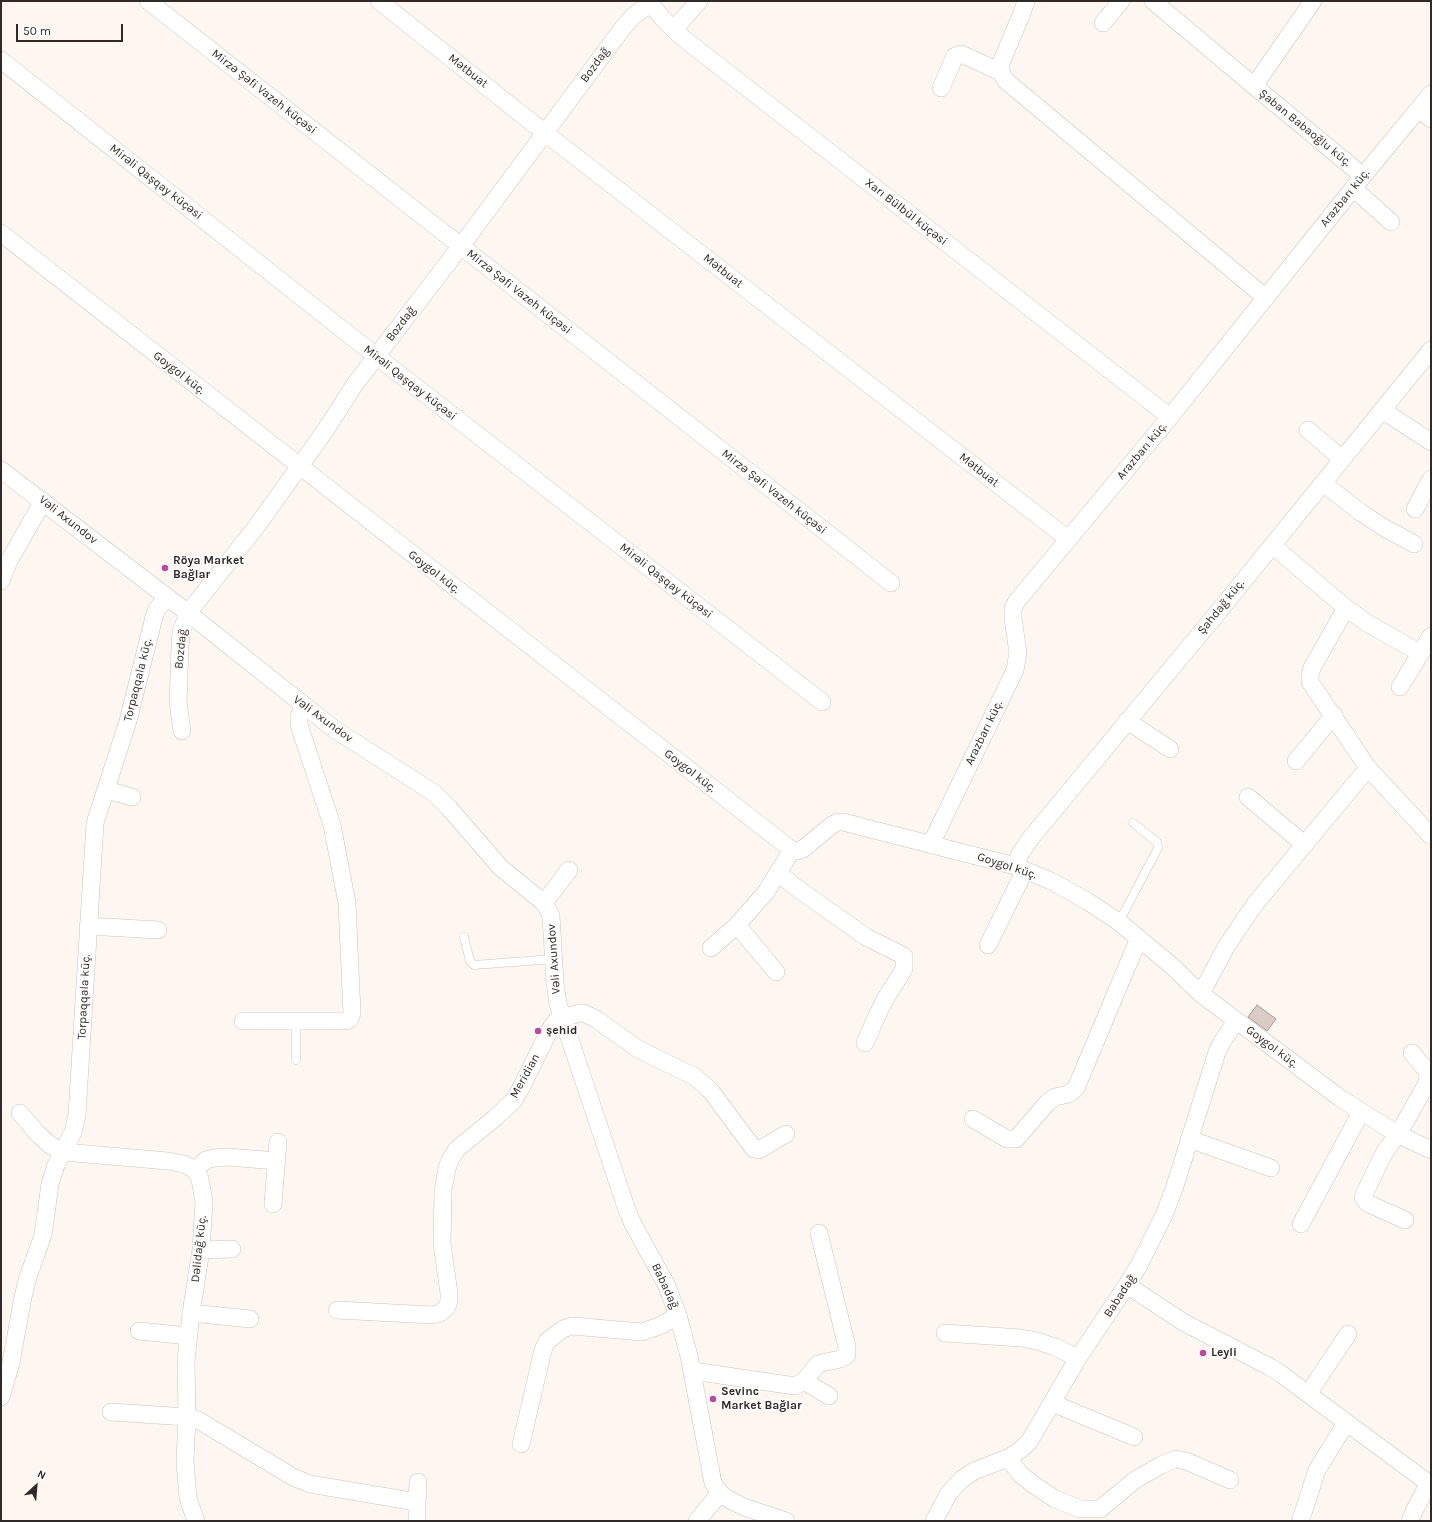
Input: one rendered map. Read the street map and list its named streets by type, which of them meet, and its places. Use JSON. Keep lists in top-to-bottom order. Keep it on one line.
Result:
{"streets":{"street":["Bozdağ","Mətbuat","Mirzə Şəfi Vazeh küçəsi","Şaban Babaoğlu küç.","Mirəli Qaşqay küçəsi","Arazbarı küç.","Xarı Bülbül küçəsi","Goygol küç.","Vəli Axundov","Şahdağ küç.","Torpaqqala küç.","Meridian","Dəlidağ küç.","Babadağ"]},"crossings":[["Bozdağ","Mətbuat"],["Bozdağ","Mirzə Şəfi Vazeh küçəsi"],["Bozdağ","Mirəli Qaşqay küçəsi"],["Bozdağ","Xarı Bülbül küçəsi"],["Bozdağ","Goygol küç."],["Bozdağ","Vəli Axundov"],["Mətbuat","Arazbarı küç."],["Şaban Babaoğlu küç.","Arazbarı küç."],["Arazbarı küç.","Xarı Bülbül küçəsi"],["Arazbarı küç.","Goygol küç."],["Goygol küç.","Şahdağ küç."],["Goygol küç.","Babadağ"],["Vəli Axundov","Torpaqqala küç."],["Vəli Axundov","Meridian"],["Vəli Axundov","Babadağ"],["Meridian","Babadağ"]],"places":["Röya Market Bağlar","şehid","Leyli","Sevinc Market Bağlar"],"scale_bar":"50 m","north":"top right"}
